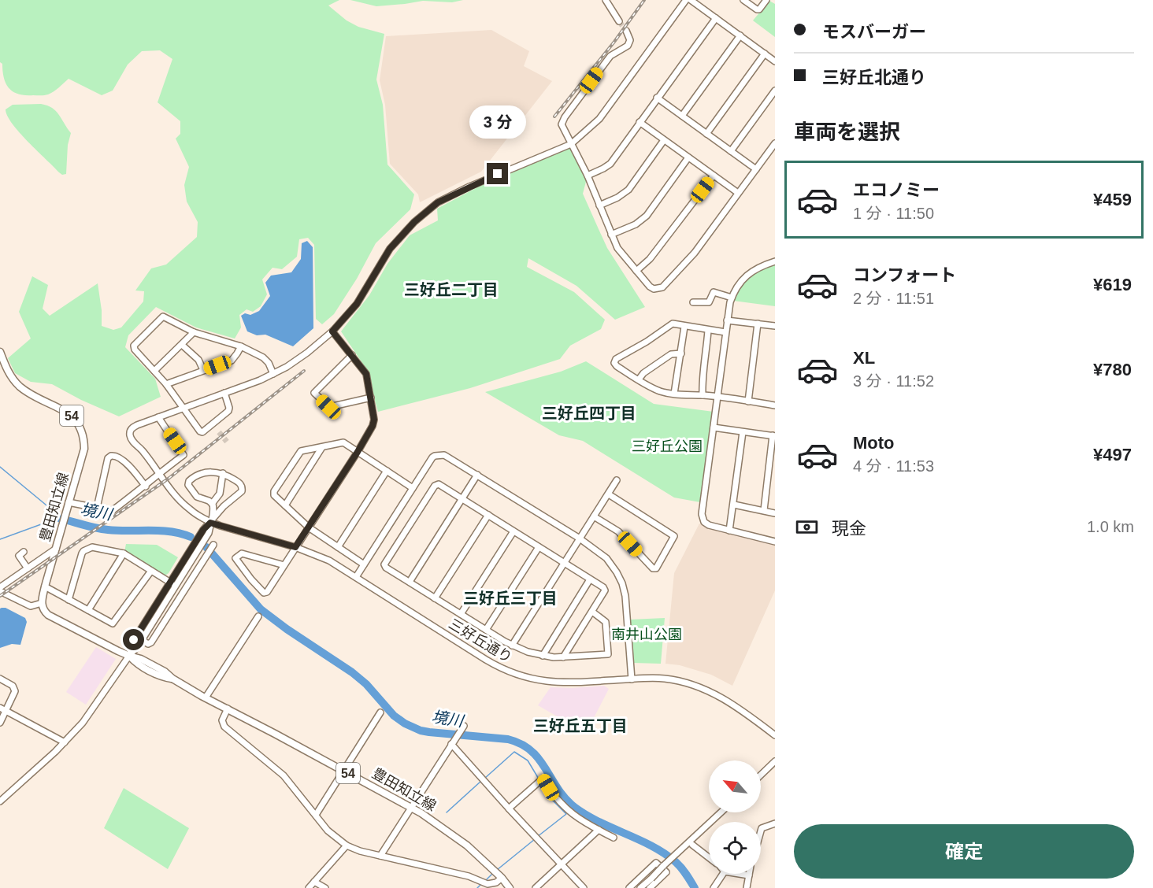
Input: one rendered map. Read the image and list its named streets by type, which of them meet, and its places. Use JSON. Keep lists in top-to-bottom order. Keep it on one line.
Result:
{"streets":{"main road":["54","豊田知立線"],"street":["三好丘通り"]},"districts":["三好丘二丁目","三好丘四丁目","三好丘三丁目","三好丘五丁目"],"water":["境川"],"parks":["三好丘公園","南井山公園"],"north":"top left","page":{"banner":["モスバーガー","三好丘北通り"],"heading":"車両を選択","bubble":"3 分","list":[{"name":"エコノミー","note":"1 分 · 11:50","value":"¥459"},{"name":"コンフォート","note":"2 分 · 11:51","value":"¥619"},{"name":"XL","note":"3 分 · 11:52","value":"¥780"},{"name":"Moto","note":"4 分 · 11:53","value":"¥497"}],"pay":["現金","1.0 km"],"buttons":"確定"}}
